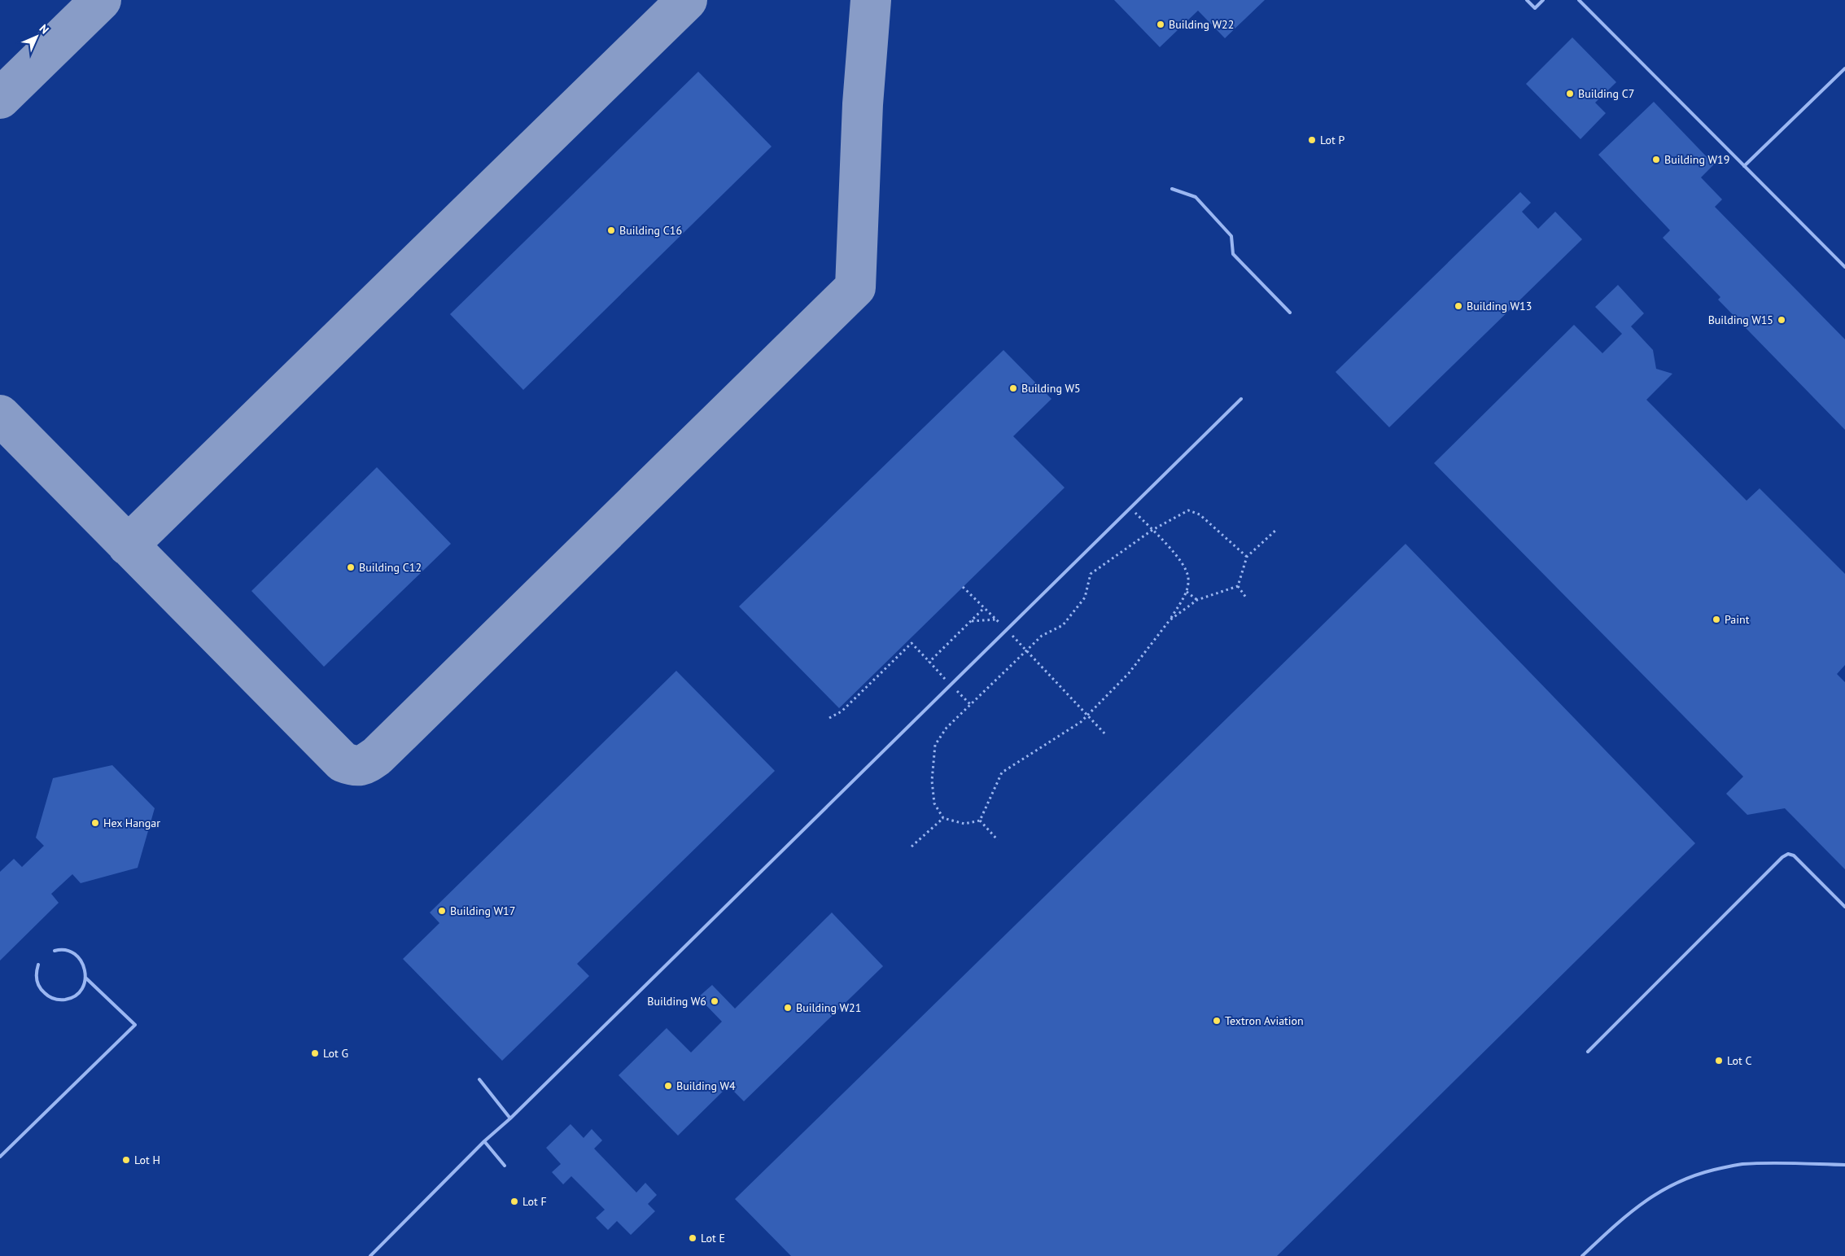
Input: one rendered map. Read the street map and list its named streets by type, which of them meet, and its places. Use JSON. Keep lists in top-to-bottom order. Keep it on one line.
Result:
{"places":["Building W22","Building C7","Lot P","Building W19","Building C16","Building W13","Building W15","Building W5","Building C12","Paint","Hex Hangar","Building W17","Building W6","Building W21","Textron Aviation","Lot G","Lot C","Building W4","Lot H","Lot F","Lot E"],"north":"top right"}
